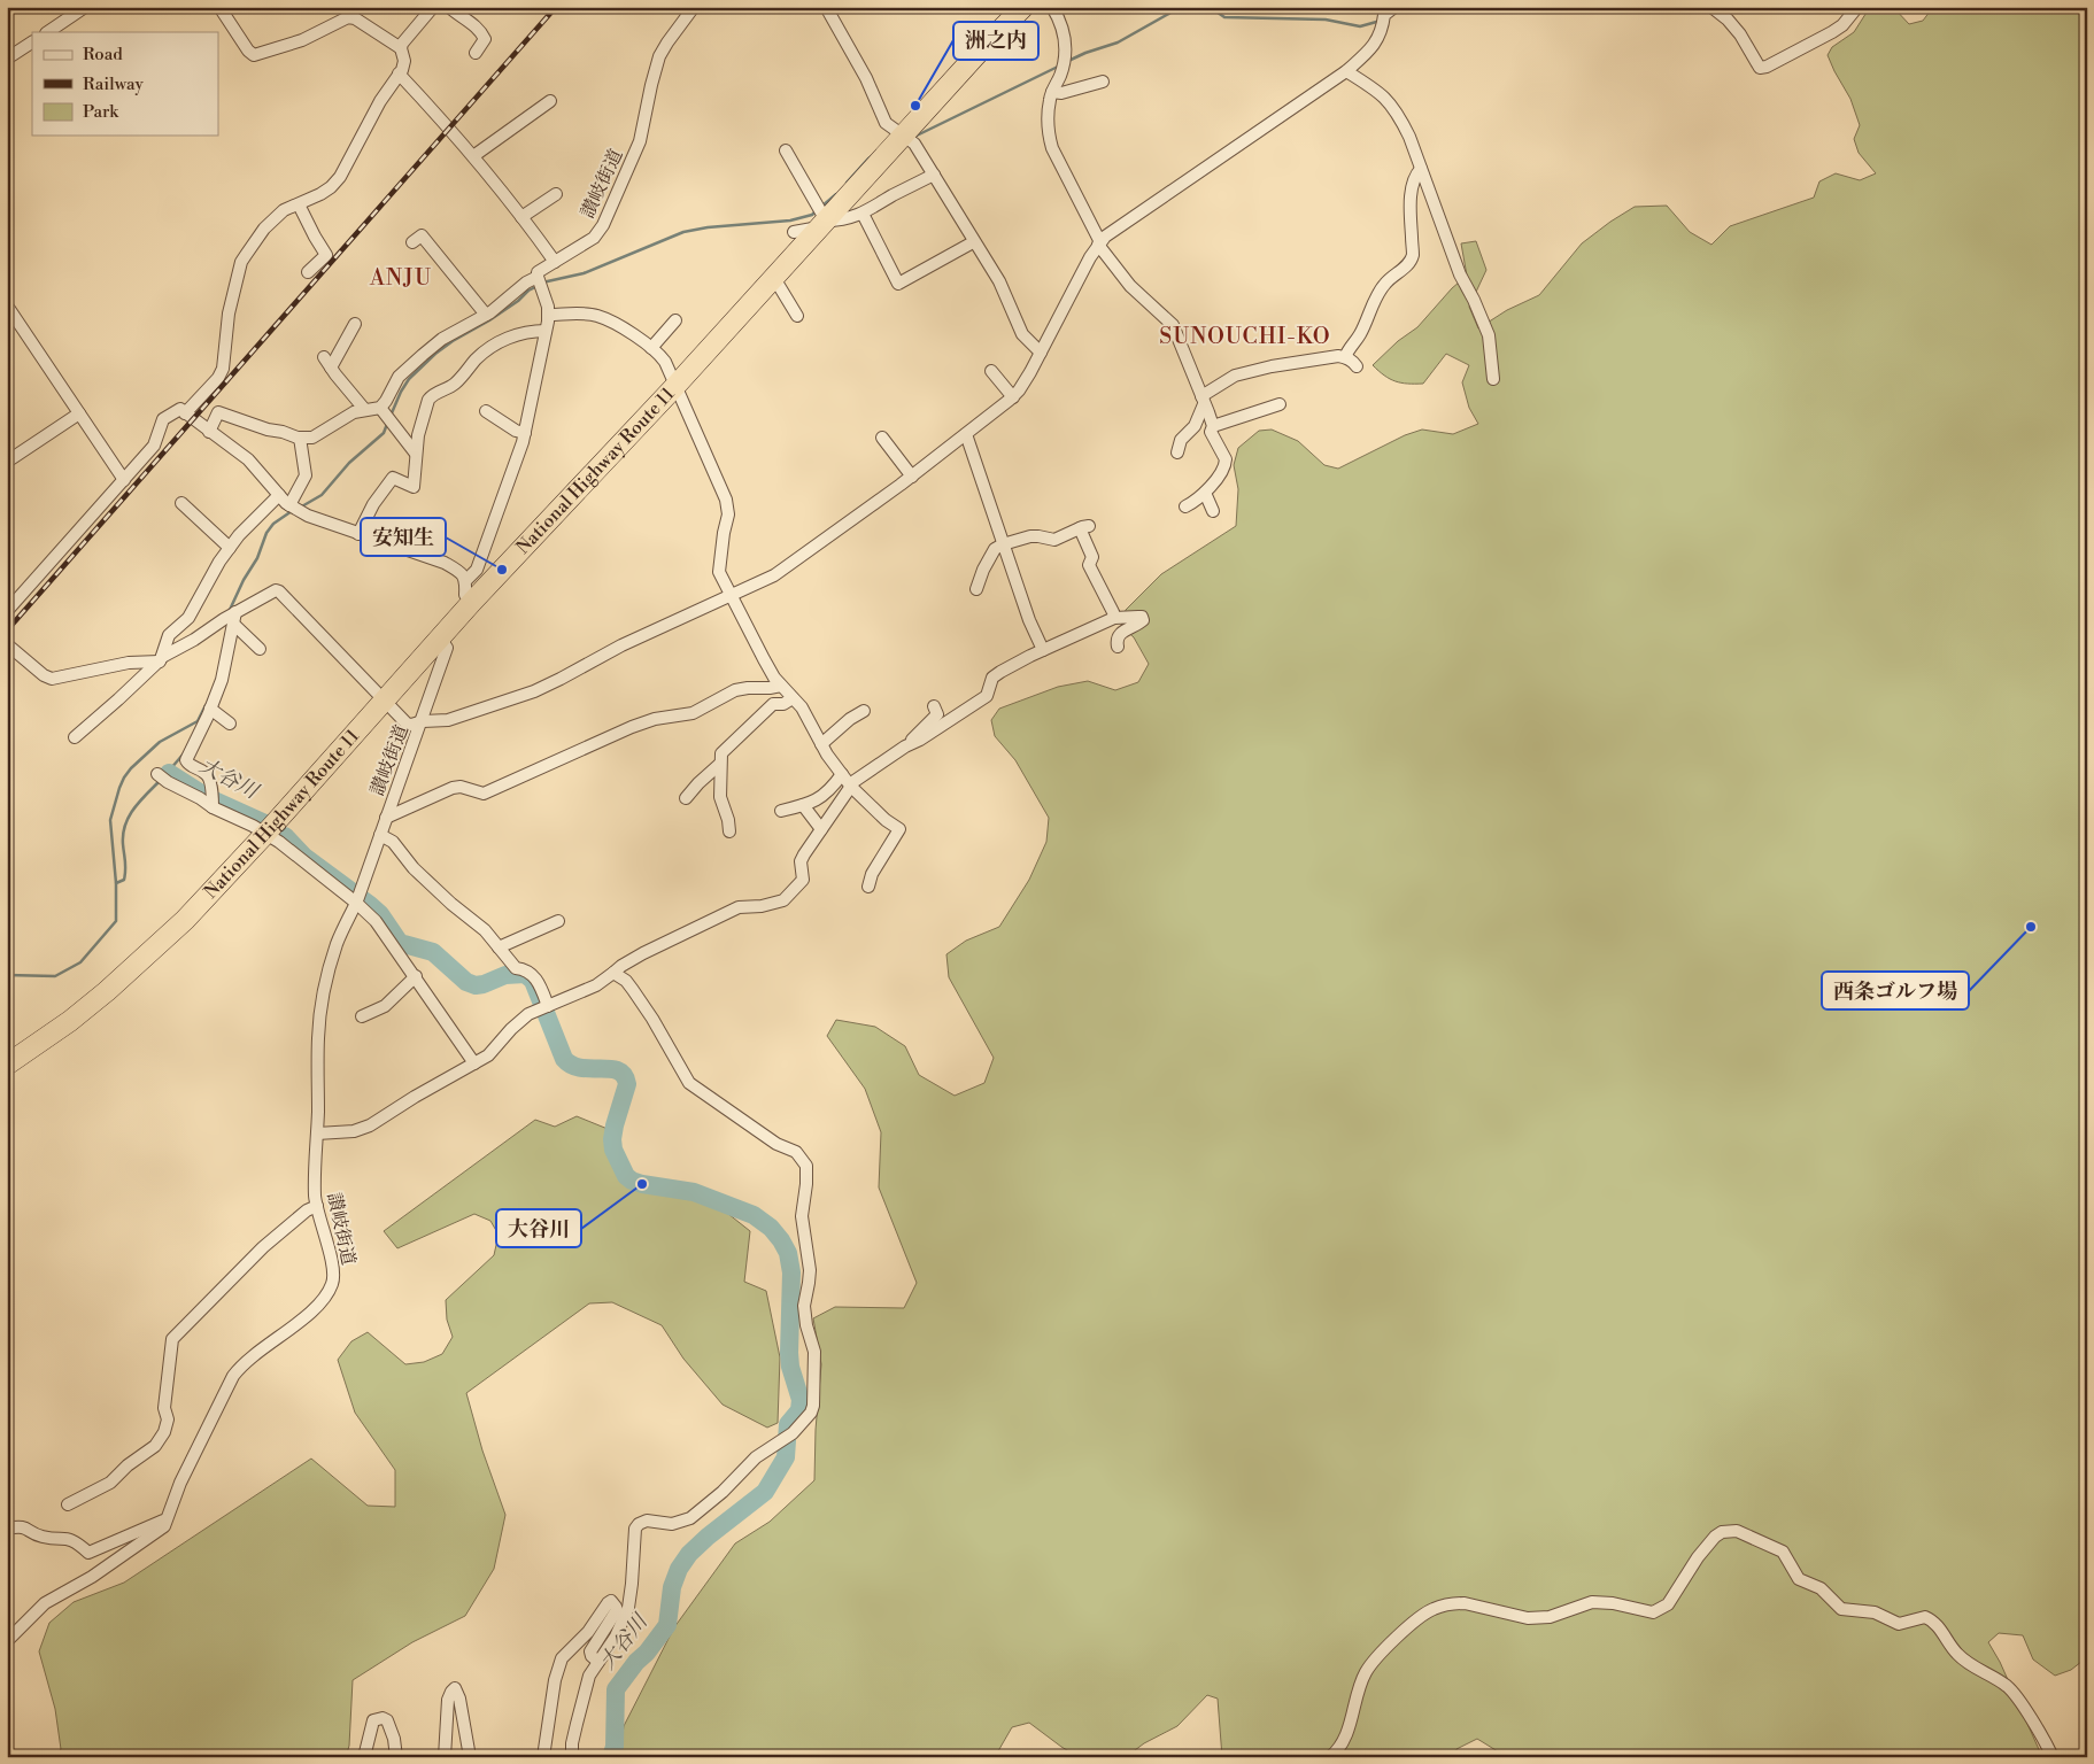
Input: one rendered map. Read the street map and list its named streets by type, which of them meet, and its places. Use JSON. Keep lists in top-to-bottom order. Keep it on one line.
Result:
{"streets":{"highway":["National Highway Route 11"],"street":["讃岐街道"]},"crossings":[["讃岐街道","National Highway Route 11"]],"districts":["ANJU","SUNOUCHI-KO"],"water":["大谷川"],"places":["洲之内","安知生","西条ゴルフ場","大谷川"],"legend":["Road","Railway","Park"]}
